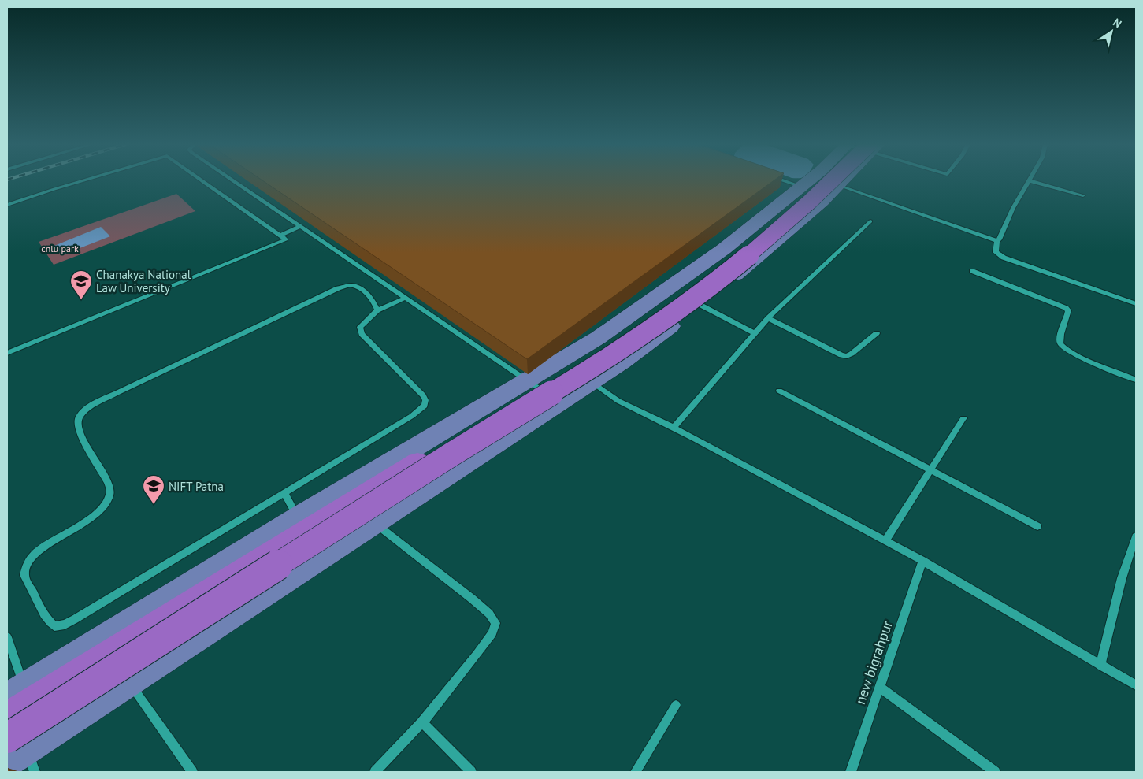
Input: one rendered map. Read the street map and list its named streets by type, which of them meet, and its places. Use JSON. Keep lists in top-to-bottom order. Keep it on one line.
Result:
{"streets":{"street":["new bigrahpur"]},"parks":["cnlu park"],"places":{"school or university":["Chanakya National Law University","NIFT Patna"]},"north":"top right"}
